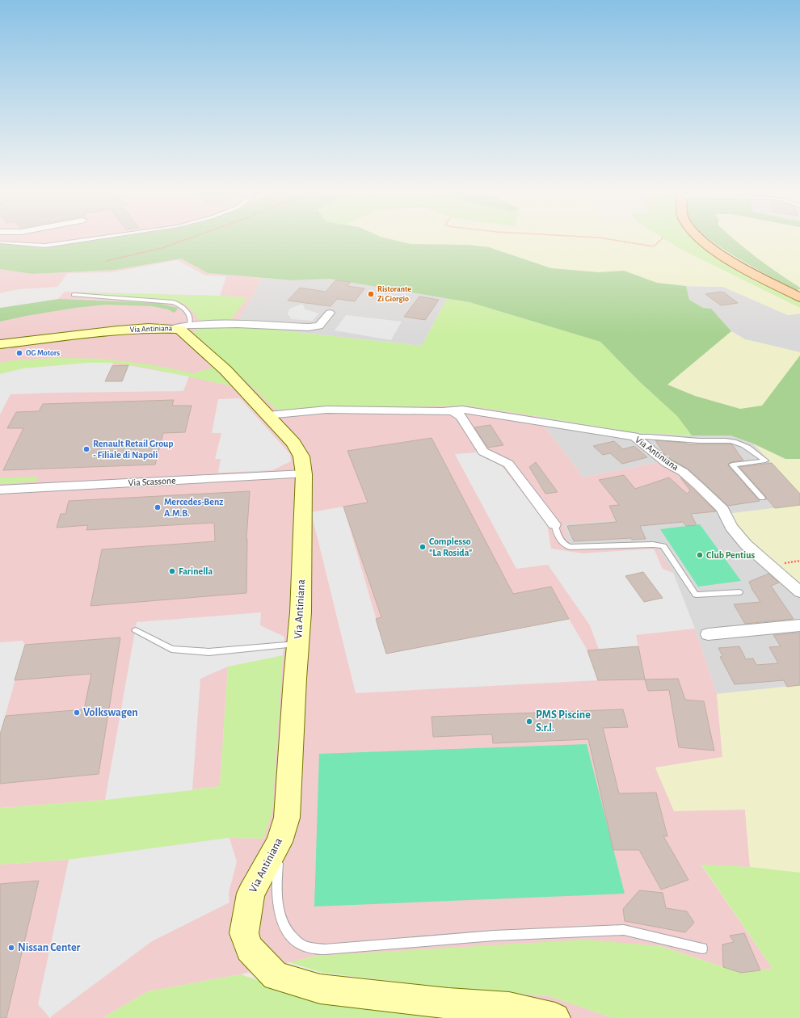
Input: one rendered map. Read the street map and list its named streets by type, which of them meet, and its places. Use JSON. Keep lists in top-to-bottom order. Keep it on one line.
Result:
{"streets":{"street":["Via Antiniana","Via Scassone"]},"crossings":[["Via Antiniana","Via Scassone"]],"places":["Ristorante Zi Giorgio","OG Motors","Renault Retail Group - Filiale di Napoli","Mercedes-Benz A.M.B.","Complesso \"La Rosida\"","Club Pentius","Farinella","Volkswagen","PMS Piscine S.r.l.","Nissan Center"]}
